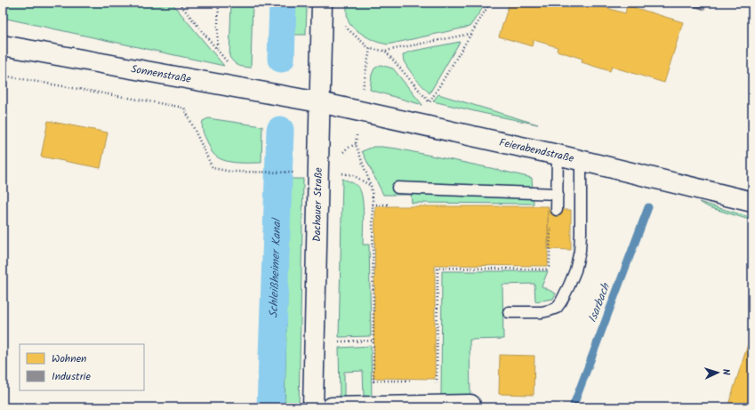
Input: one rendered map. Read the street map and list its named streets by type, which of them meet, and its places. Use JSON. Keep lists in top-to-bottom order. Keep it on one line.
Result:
{"streets":{"main road":["Sonnenstraße","Feierabendstraße","Dachauer Straße"]},"crossings":[["Sonnenstraße","Feierabendstraße"],["Sonnenstraße","Dachauer Straße"],["Feierabendstraße","Dachauer Straße"]],"water":["Schleißheimer Kanal","Isarbach"],"legend":["Wohnen","Industrie"],"north":"right"}
